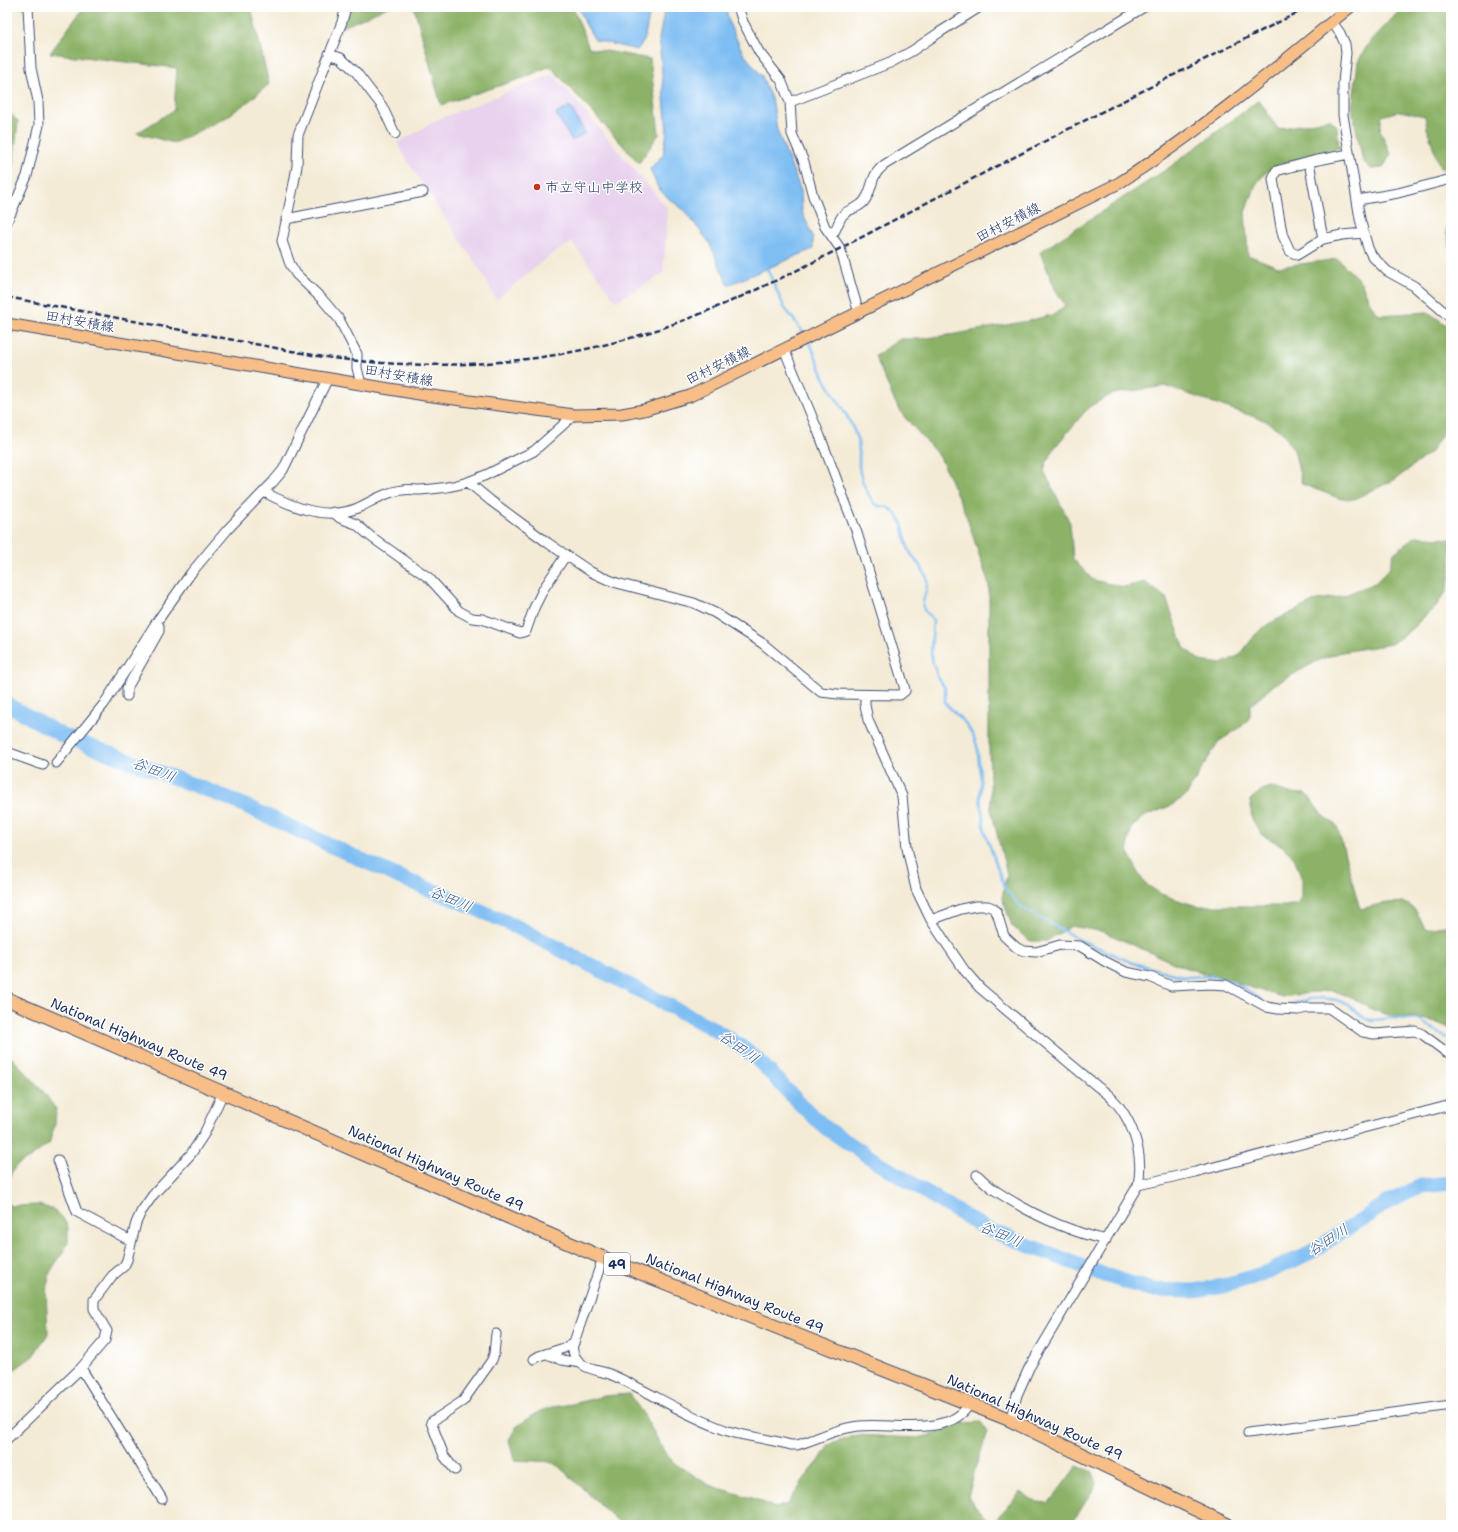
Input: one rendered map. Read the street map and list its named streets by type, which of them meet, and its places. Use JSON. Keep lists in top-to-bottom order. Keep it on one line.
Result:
{"streets":{"highway":["National Highway Route 49","49"],"main road":["田村安積線"]},"water":["谷田川"],"places":["市立守山中学校"]}
